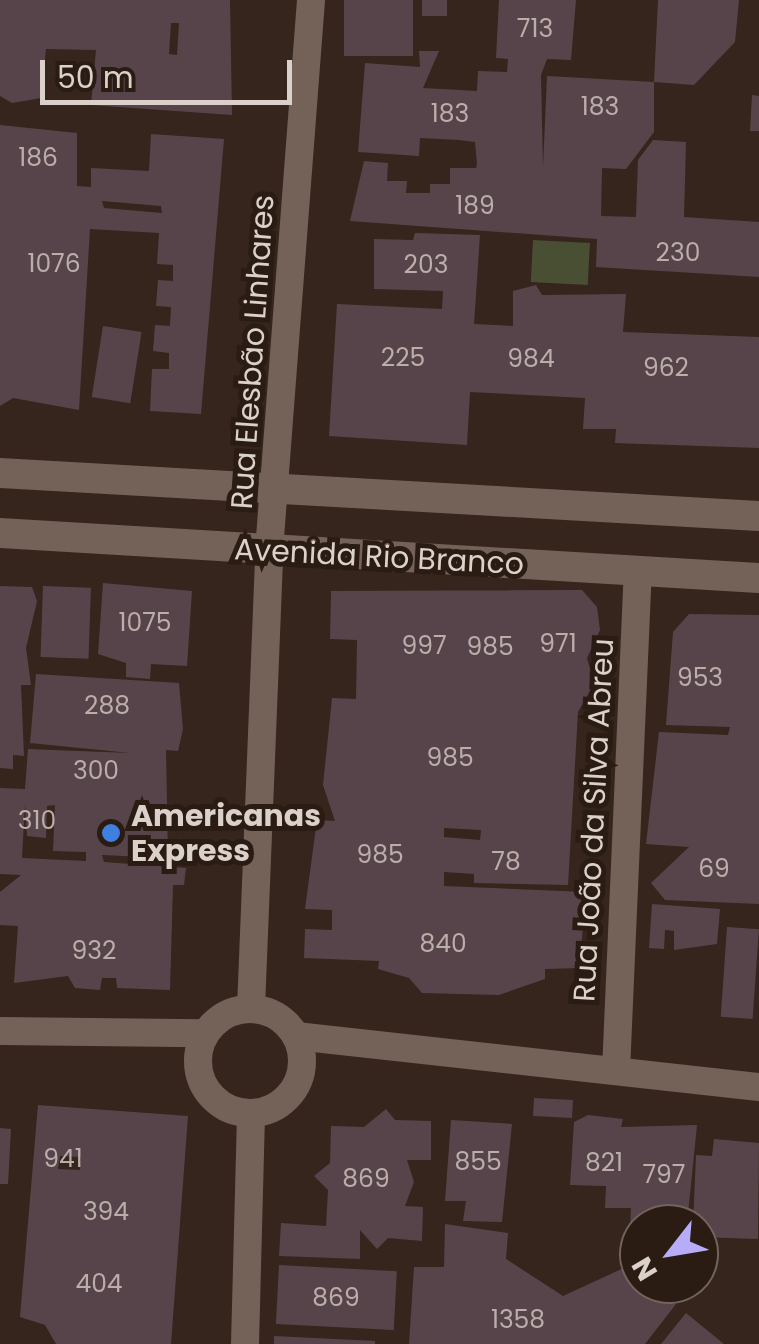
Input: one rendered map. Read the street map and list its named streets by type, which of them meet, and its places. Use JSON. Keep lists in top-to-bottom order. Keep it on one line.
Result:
{"streets":{"street":["Rua Elesbão Linhares","Avenida Rio Branco","Rua João da Silva Abreu"]},"crossings":[["Rua Elesbão Linhares","Avenida Rio Branco"],["Avenida Rio Branco","Rua João da Silva Abreu"]],"places":["Americanas Express"],"house_numbers":["713","183","183","186","189","230","1076","203","225","984","962","1075","971","997","985","953","288","985","300","310","985","78","69","840","932","941","855","821","797","869","394","404","869","1358"],"scale_bar":"50 m","north":"bottom left"}
